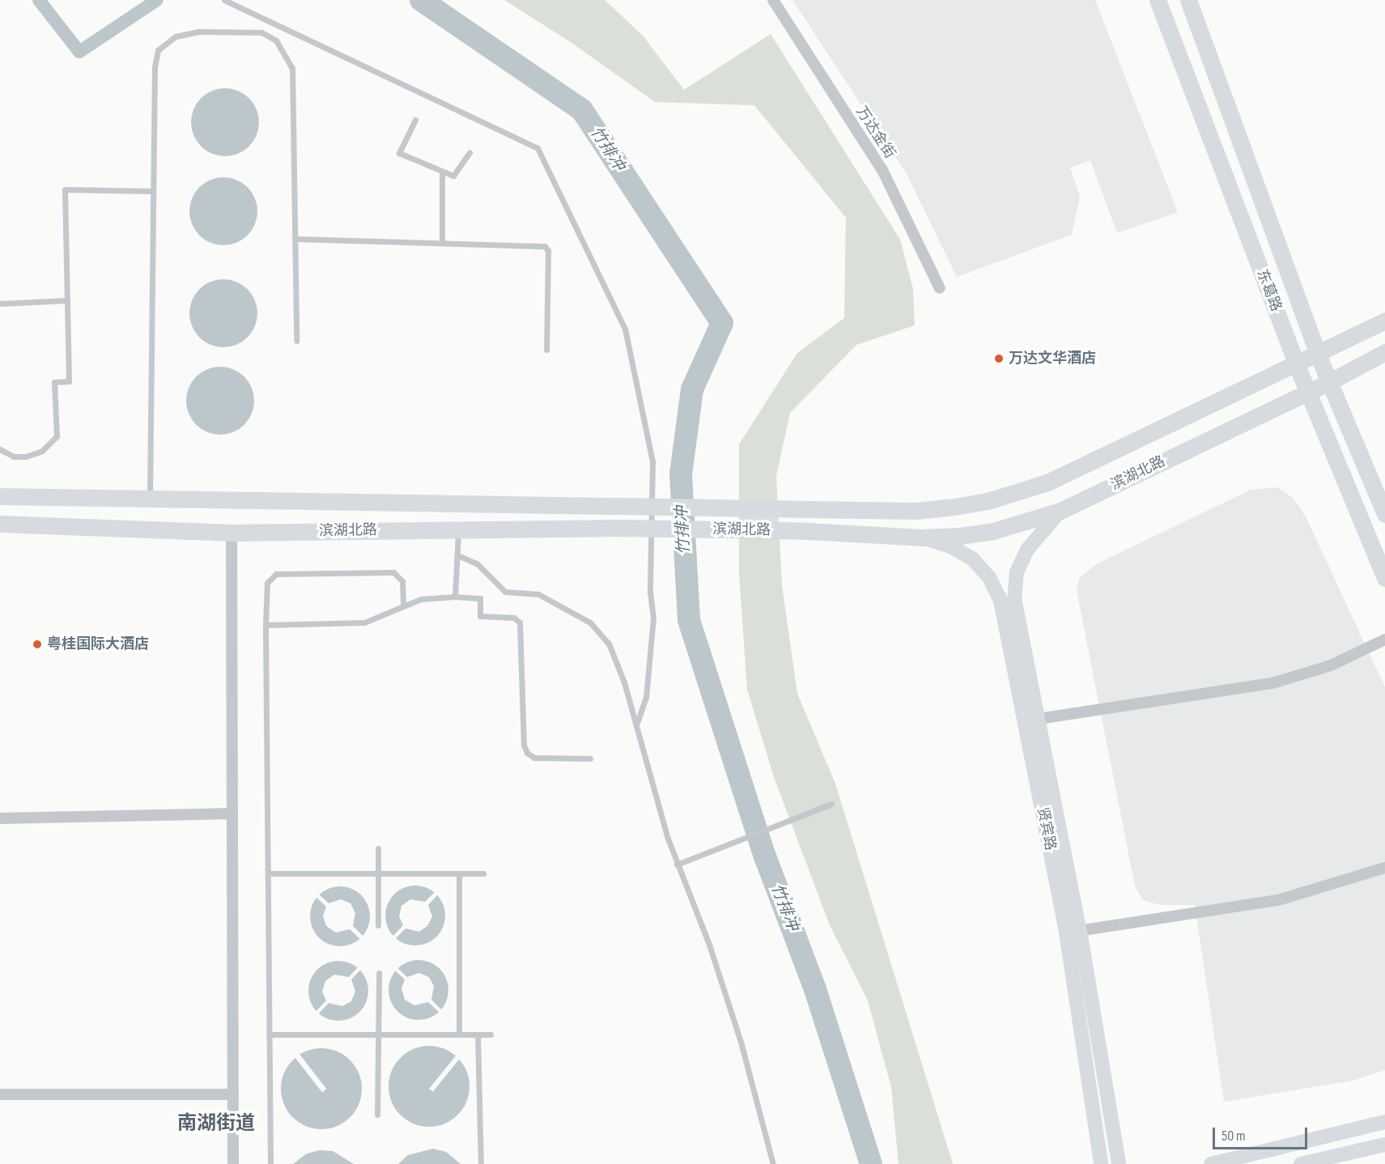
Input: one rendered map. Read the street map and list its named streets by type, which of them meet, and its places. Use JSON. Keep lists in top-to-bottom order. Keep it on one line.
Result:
{"streets":{"main road":["东葛路","滨湖北路","贤宾路"],"street":["万达金街"]},"crossings":[["东葛路","滨湖北路"],["滨湖北路","贤宾路"]],"districts":["南湖街道"],"water":["竹排冲"],"places":["万达文华酒店","粤桂国际大酒店"],"scale_bar":"50 m"}
